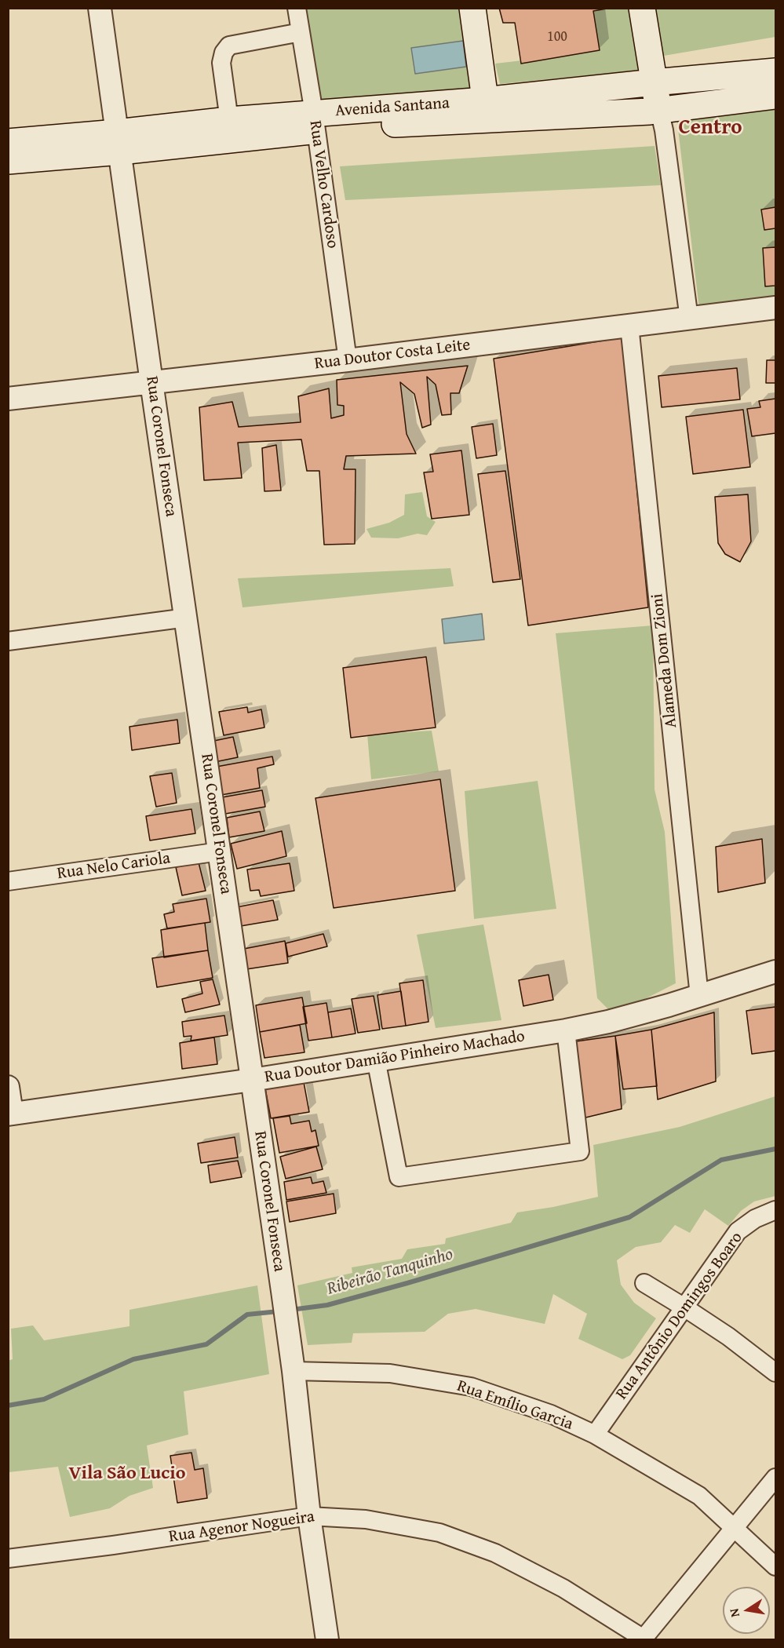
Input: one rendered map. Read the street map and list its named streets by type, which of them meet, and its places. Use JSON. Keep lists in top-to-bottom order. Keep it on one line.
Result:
{"streets":{"main road":["Avenida Santana"],"street":["Rua Velho Cardoso","Rua Doutor Costa Leite","Rua Coronel Fonseca","Alameda Dom Zioni","Rua Nelo Cariola","Rua Doutor Damião Pinheiro Machado","Rua Antônio Domingos Boaro","Rua Emílio Garcia","Rua Agenor Nogueira"]},"crossings":[["Avenida Santana","Rua Velho Cardoso"],["Avenida Santana","Rua Coronel Fonseca"],["Rua Velho Cardoso","Rua Doutor Costa Leite"],["Rua Doutor Costa Leite","Rua Coronel Fonseca"],["Rua Doutor Costa Leite","Alameda Dom Zioni"],["Rua Coronel Fonseca","Rua Nelo Cariola"],["Rua Coronel Fonseca","Rua Doutor Damião Pinheiro Machado"],["Rua Coronel Fonseca","Rua Emílio Garcia"],["Rua Coronel Fonseca","Rua Agenor Nogueira"],["Alameda Dom Zioni","Rua Doutor Damião Pinheiro Machado"],["Rua Antônio Domingos Boaro","Rua Emílio Garcia"]],"districts":["Centro","Vila São Lucio"],"water":["Ribeirão Tanquinho"],"house_numbers":["100"],"north":"left"}
